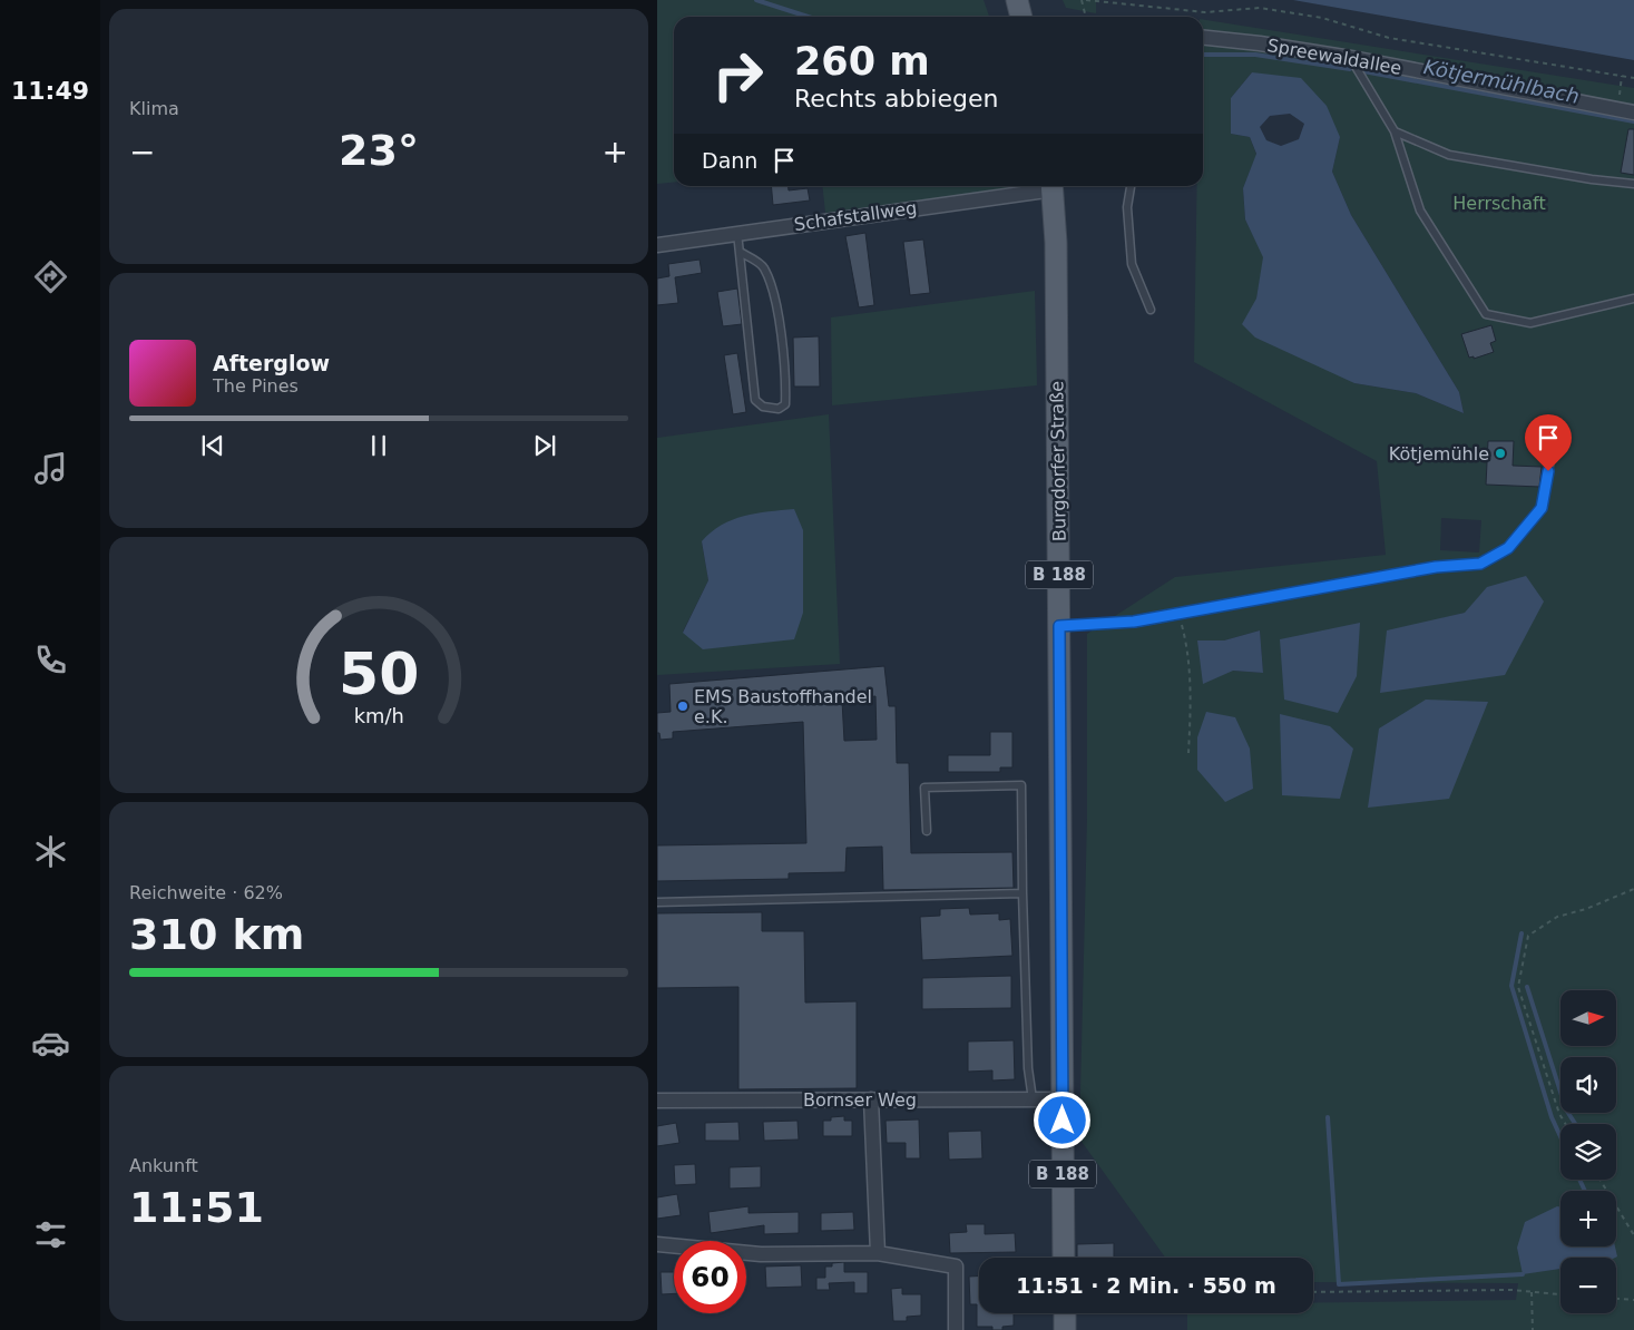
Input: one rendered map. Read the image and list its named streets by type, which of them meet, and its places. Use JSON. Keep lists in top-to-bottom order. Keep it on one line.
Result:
{"streets":{"main road":["Burgdorfer Straße","B 188"],"street":["Spreewaldallee","Schafstallweg","Bornser Weg"]},"crossings":[["Burgdorfer Straße","Bornser Weg"]],"water":["Kötjermühlbach"],"parks":["Herrschaft"],"places":["Kötjemühle","EMS Baustoffhandel e.K."],"north":"right","page":{"tabs":"11:49","tile":["Klima",["Reichweite · 62%","310 km"],["Ankunft","11:51"]],"turn":["260 m","Rechts abbiegen"],"heat":["−","23°","+"],"then":"Dann","song":["Afterglow","The Pines"],"map_buttons":["+","−"],"limit":"60","trip":"11:51 · 2 Min. · 550 m","gauge":["50","km/h"]}}
